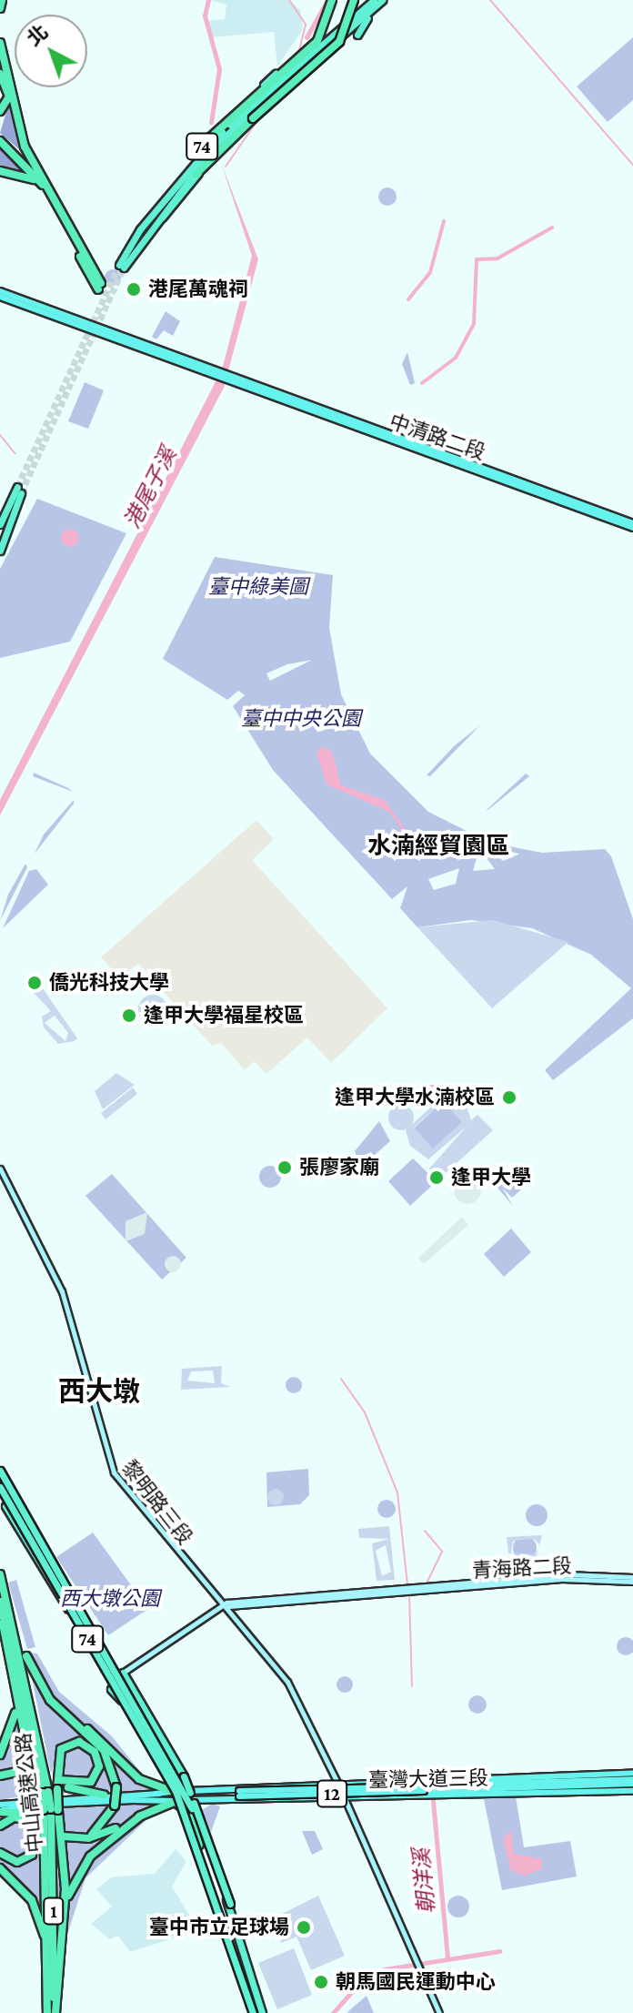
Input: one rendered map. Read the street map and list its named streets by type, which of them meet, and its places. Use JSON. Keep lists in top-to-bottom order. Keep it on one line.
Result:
{"streets":{"highway":["74","中山高速公路","1"],"main road":["中清路二段","黎明路三段","青海路二段","臺灣大道三段","12"]},"crossings":[["74","臺灣大道三段"],["74","12"],["黎明路三段","青海路二段"],["黎明路三段","臺灣大道三段"],["臺灣大道三段","12"]],"districts":["水湳經貿園區","西大墩"],"water":["港尾子溪","朝洋溪"],"parks":["臺中綠美圖","臺中中央公園","西大墩公園"],"places":["港尾萬魂祠","僑光科技大學","逢甲大學福星校區","逢甲大學水湳校區","張廖家廟","逢甲大學","臺中市立足球場","朝馬國民運動中心"],"north":"top left"}
